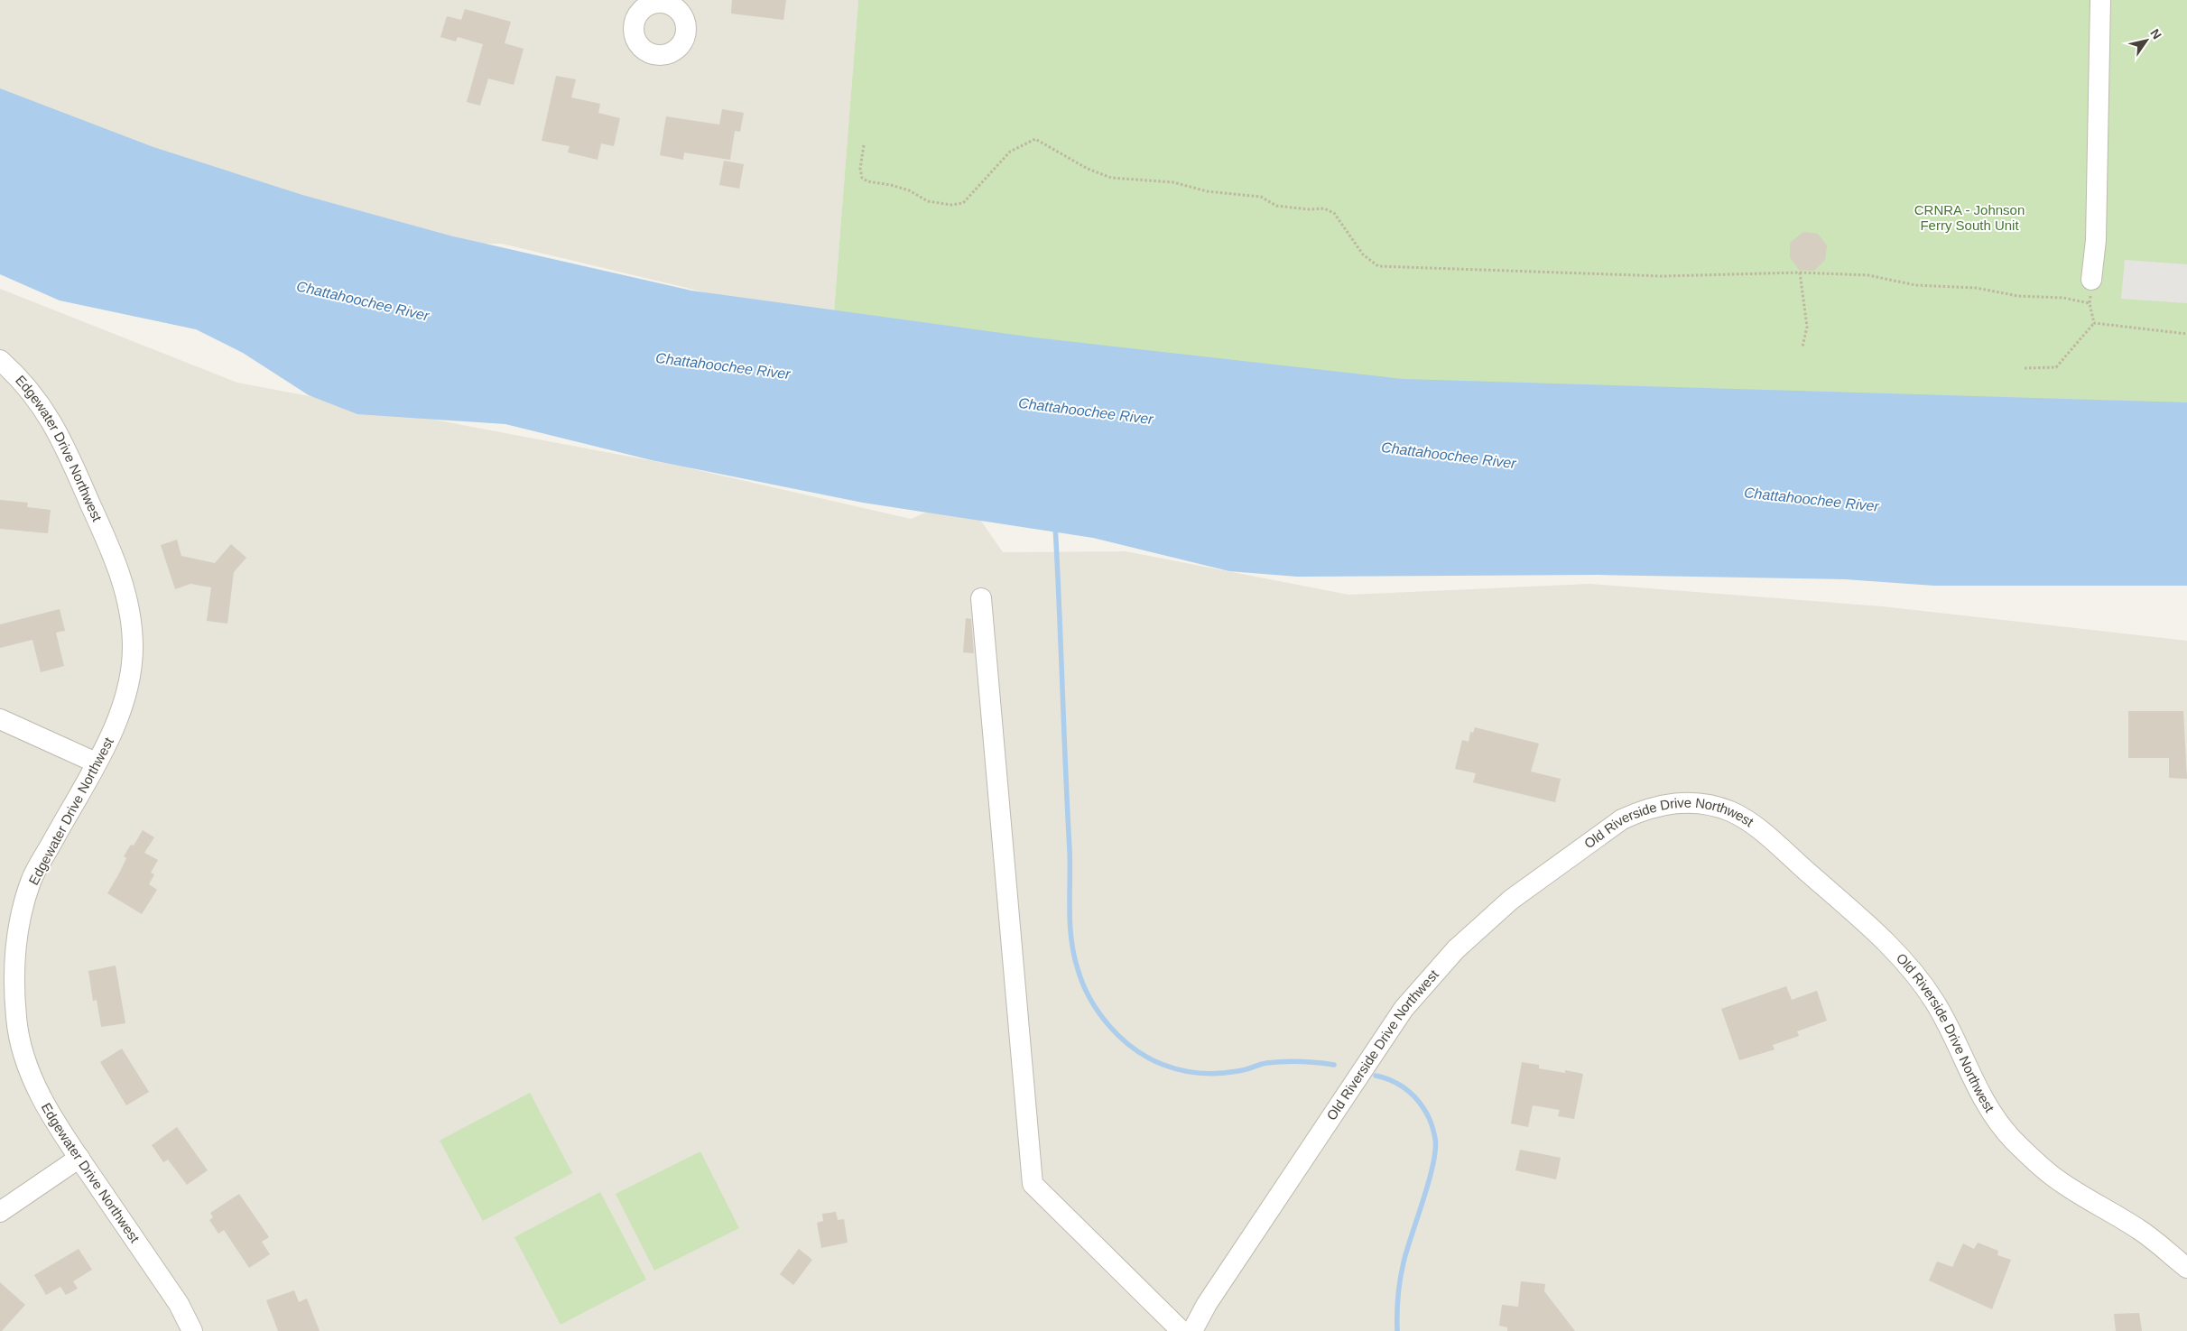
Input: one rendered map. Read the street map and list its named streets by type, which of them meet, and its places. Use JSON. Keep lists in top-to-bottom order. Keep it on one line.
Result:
{"streets":{"street":["Edgewater Drive Northwest","Old Riverside Drive Northwest"]},"water":["Chattahoochee River"],"parks":["CRNRA - Johnson Ferry South Unit"],"north":"top right"}
